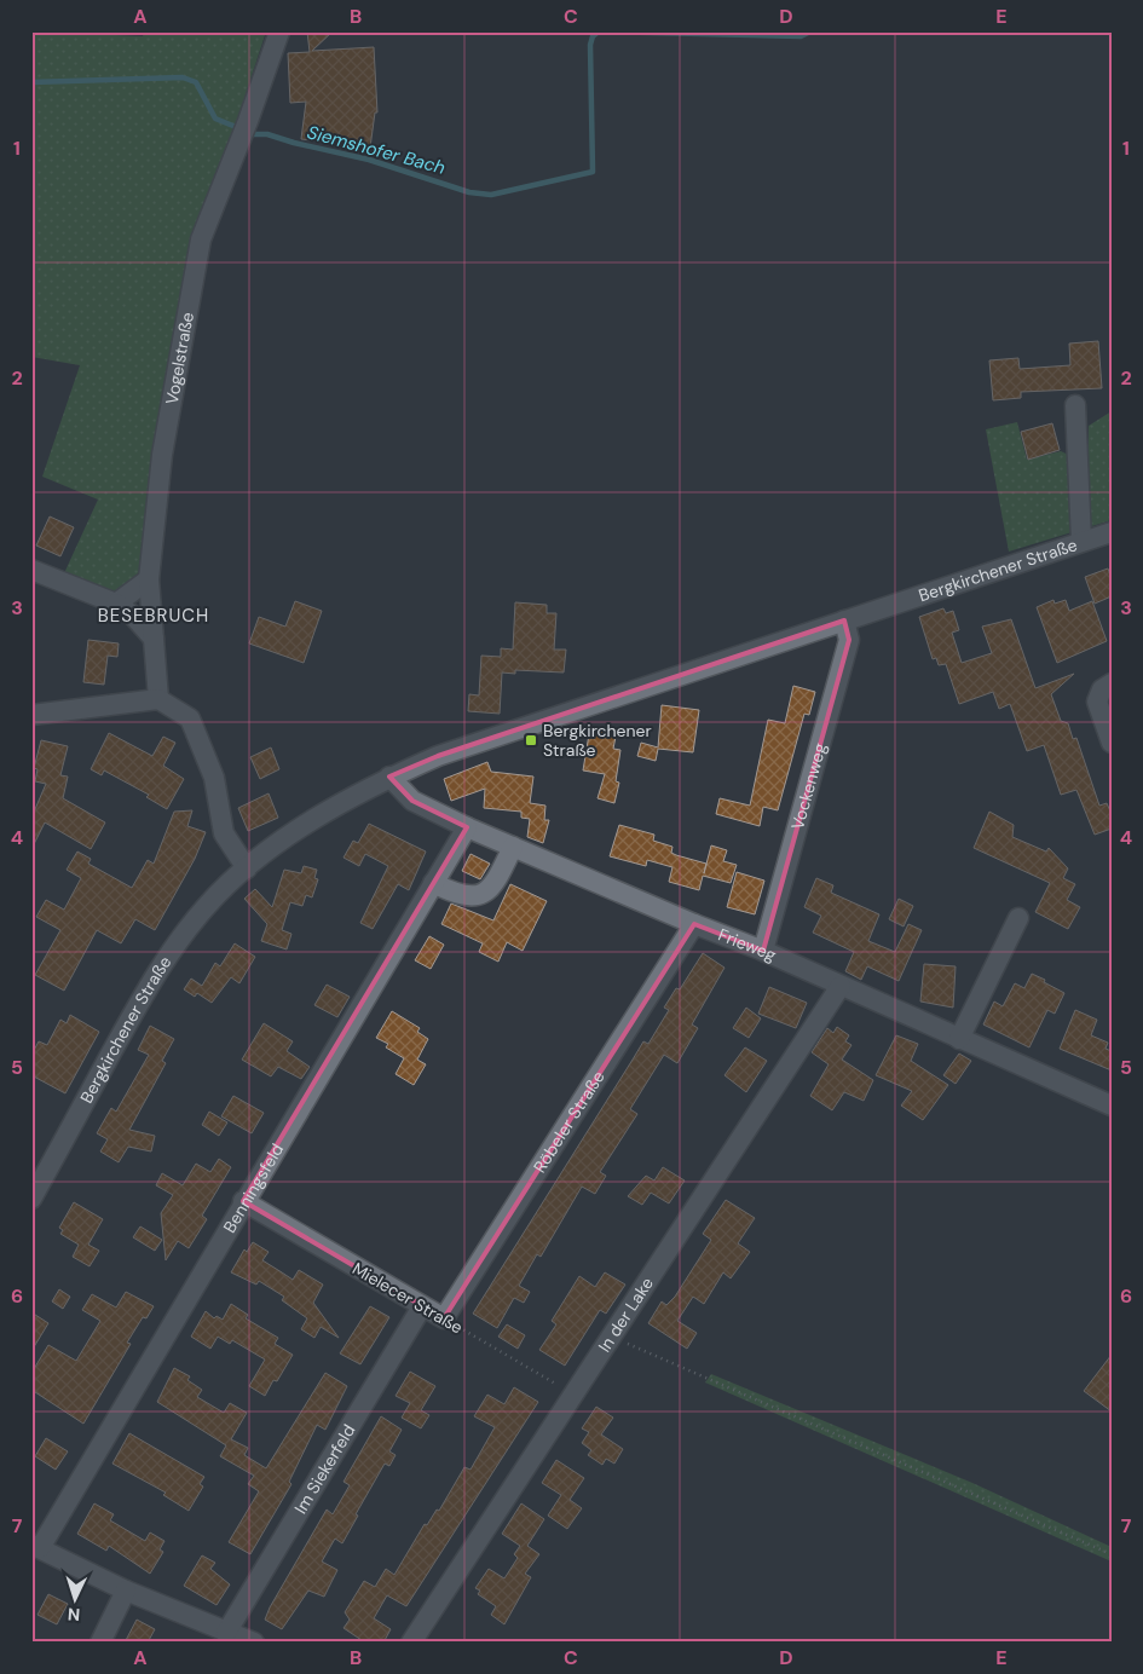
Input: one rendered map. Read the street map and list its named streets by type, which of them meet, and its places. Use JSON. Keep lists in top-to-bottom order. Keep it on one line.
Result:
{"streets":{"street":["Vogelstraße","Bergkirchener Straße","Vockenweg","Frieweg","Röbeler Straße","Benningsfeld","Mielecer Straße","In der Lake","Im Siekerfeld"]},"crossings":[["Bergkirchener Straße","Vockenweg"],["Bergkirchener Straße","Frieweg"],["Vockenweg","Frieweg"],["Frieweg","Röbeler Straße"],["Frieweg","Benningsfeld"],["Frieweg","In der Lake"],["Röbeler Straße","Mielecer Straße"],["Benningsfeld","Mielecer Straße"],["Mielecer Straße","In der Lake"],["Mielecer Straße","Im Siekerfeld"]],"districts":["BESEBRUCH"],"water":["Siemshofer Bach"],"places":{"transit":["Bergkirchener Straße"]},"north":"bottom","grid":{"columns":["A","B","C","D","E"],"rows":["1","2","3","4","5","6","7"]}}
